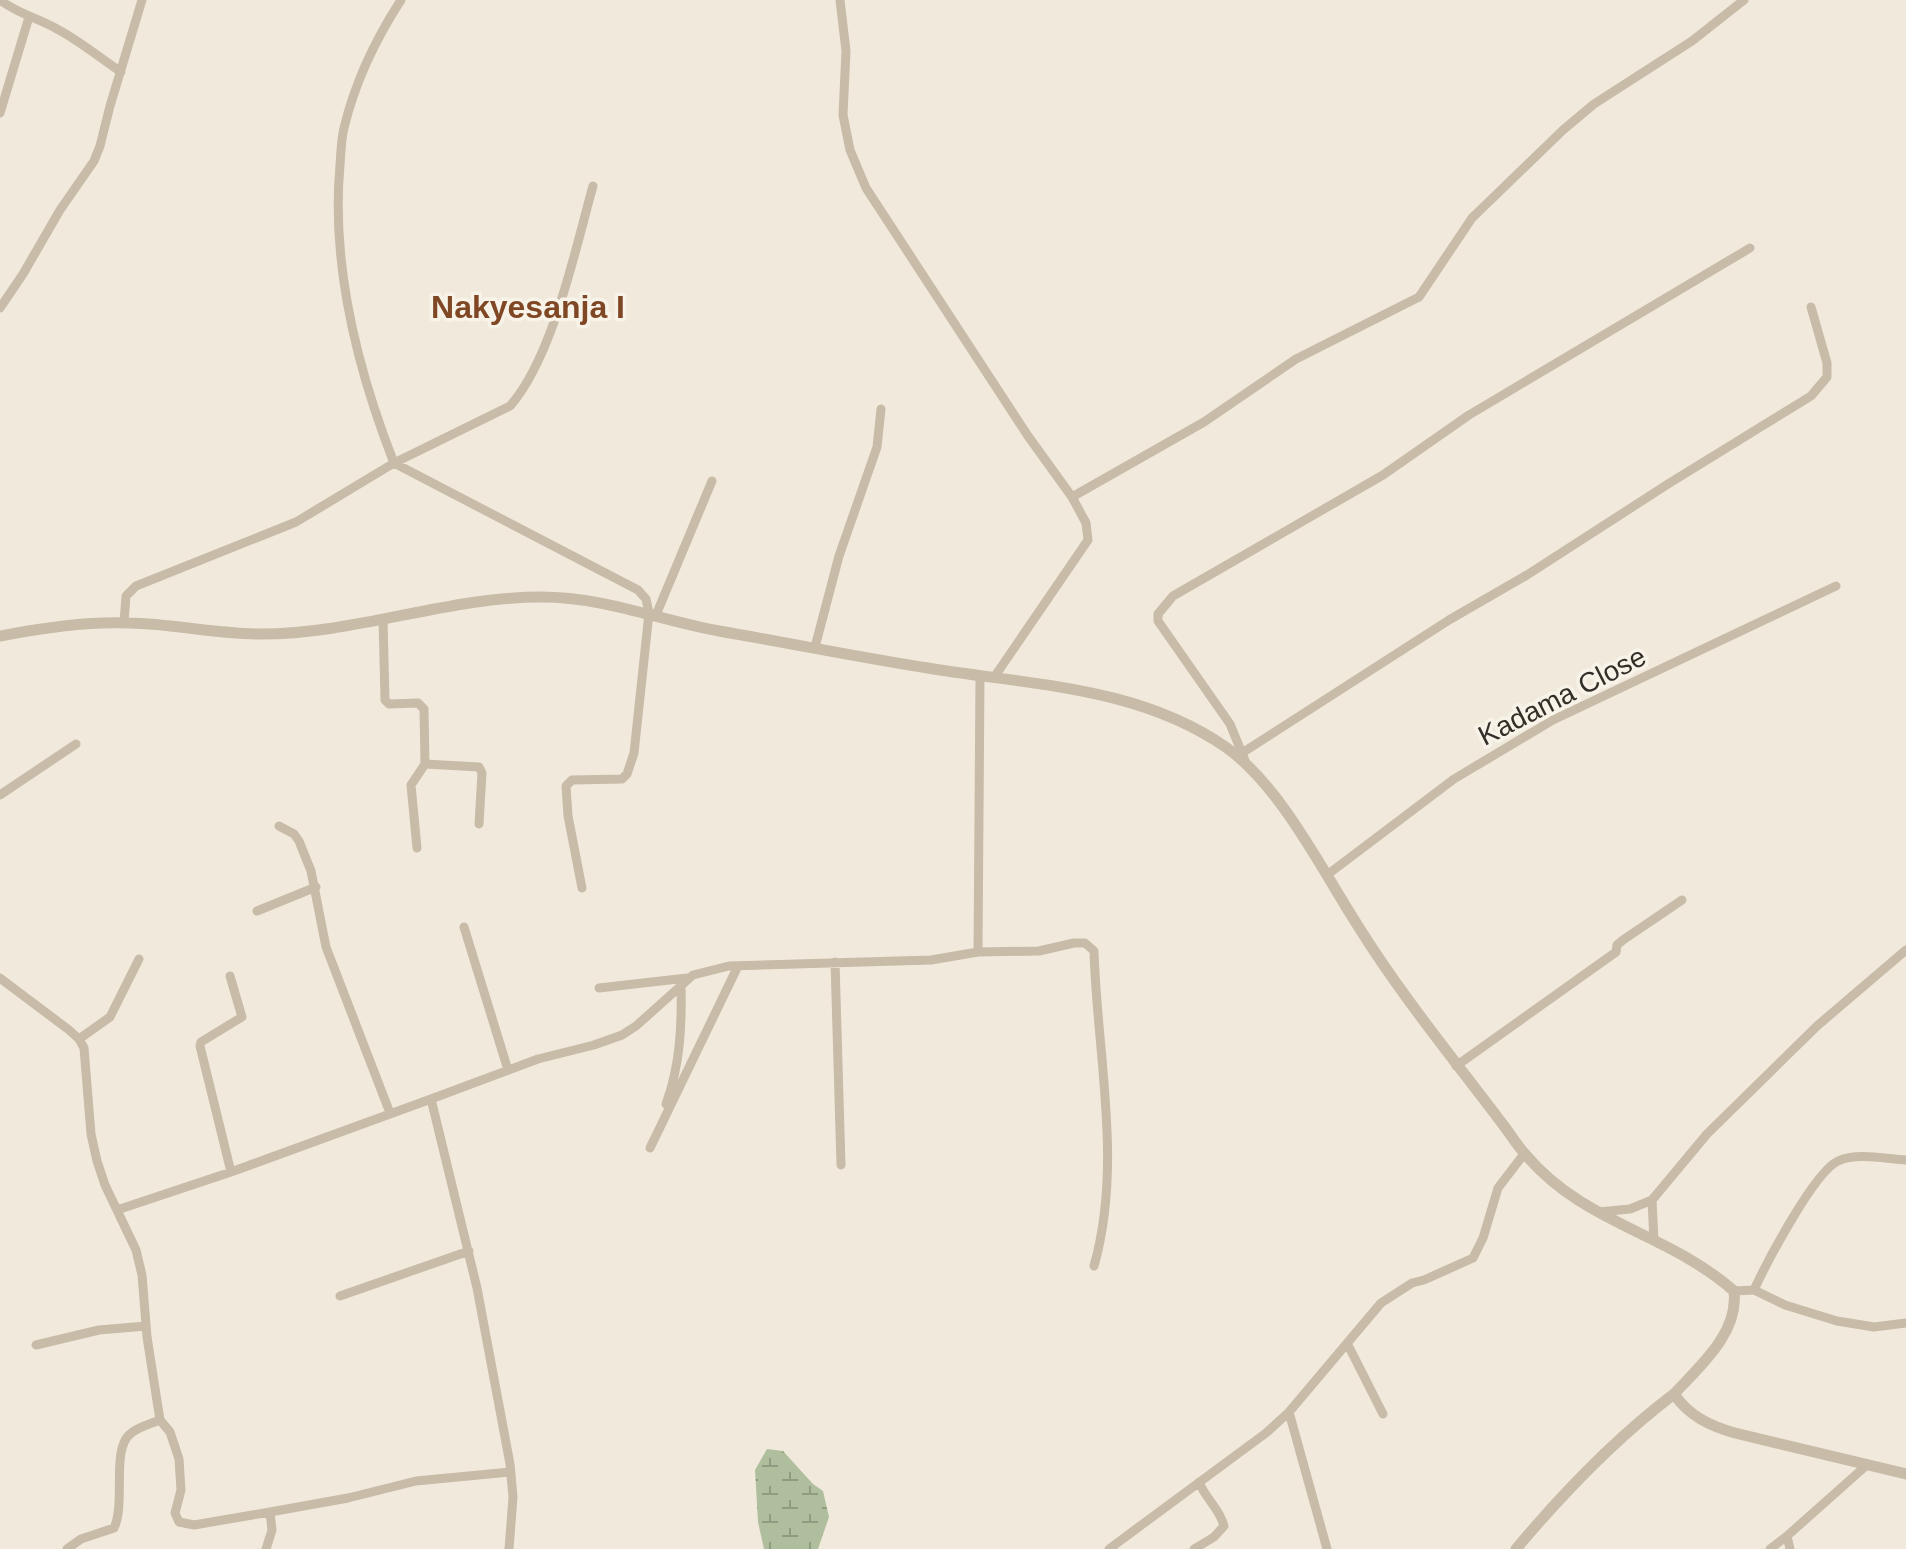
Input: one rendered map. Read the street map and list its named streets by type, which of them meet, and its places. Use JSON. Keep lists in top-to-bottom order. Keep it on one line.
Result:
{"streets":{"street":["Kadama Close"]},"districts":["Nakyesanja I"]}
